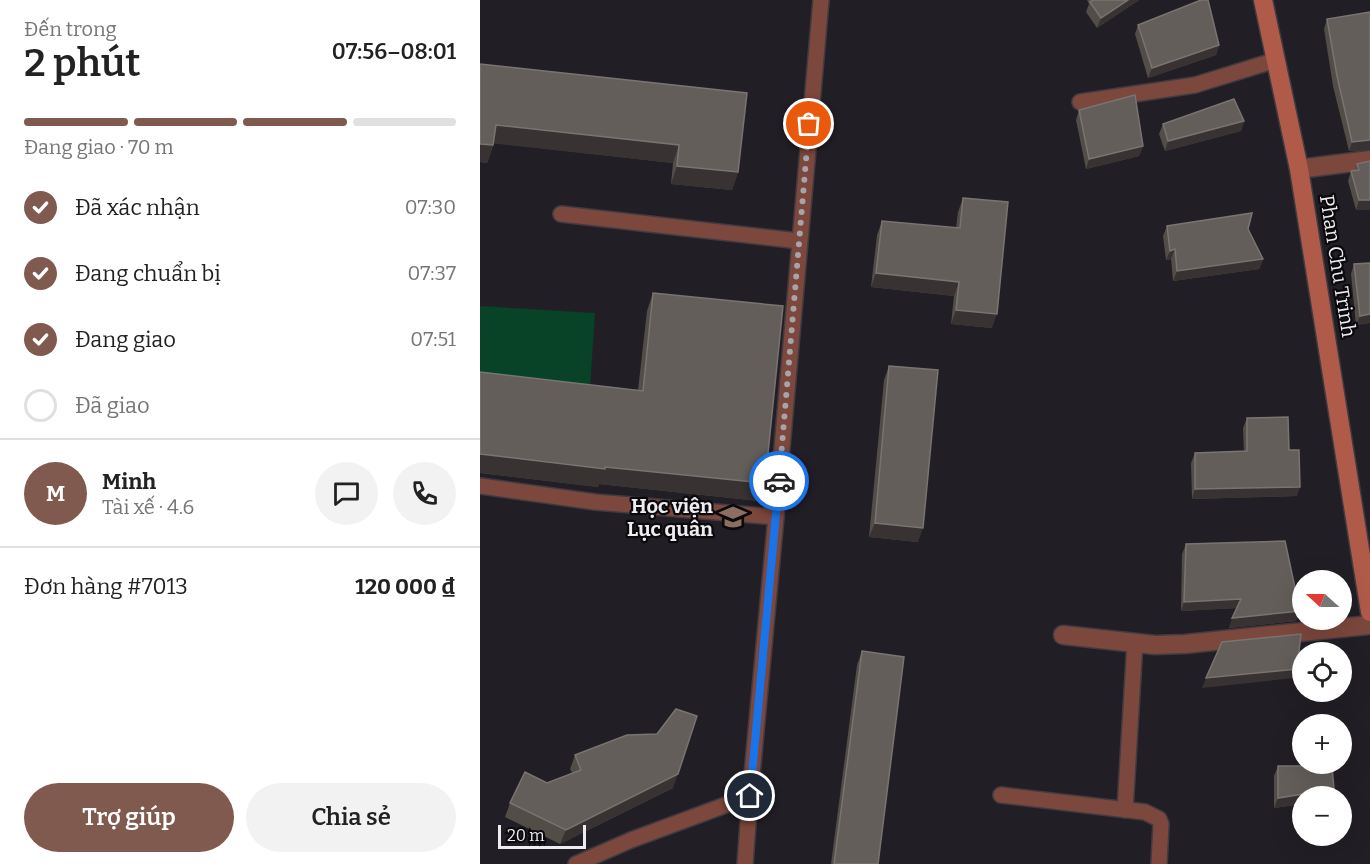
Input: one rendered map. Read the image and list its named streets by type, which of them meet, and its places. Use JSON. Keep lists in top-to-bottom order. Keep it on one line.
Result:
{"streets":{"main road":["Phan Chu Trinh"]},"places":{"school or university":["Học viện Lục quân"]},"scale_bar":"20 m","north":"left","page":{"heading":["2 phút","Đến trong","07:56–08:01"],"panel":["Minh","Tài xế · 4.6","Đơn hàng #7013","120 000 ₫"],"bar":"Đang giao · 70 m","list":[["Đã xác nhận","07:30"],["Đang chuẩn bị","07:37"],["Đang giao","07:51"],"Đã giao"],"round":"M","map_buttons":["+","−"],"buttons":["Trợ giúp","Chia sẻ"],"scale":"20 m"}}
